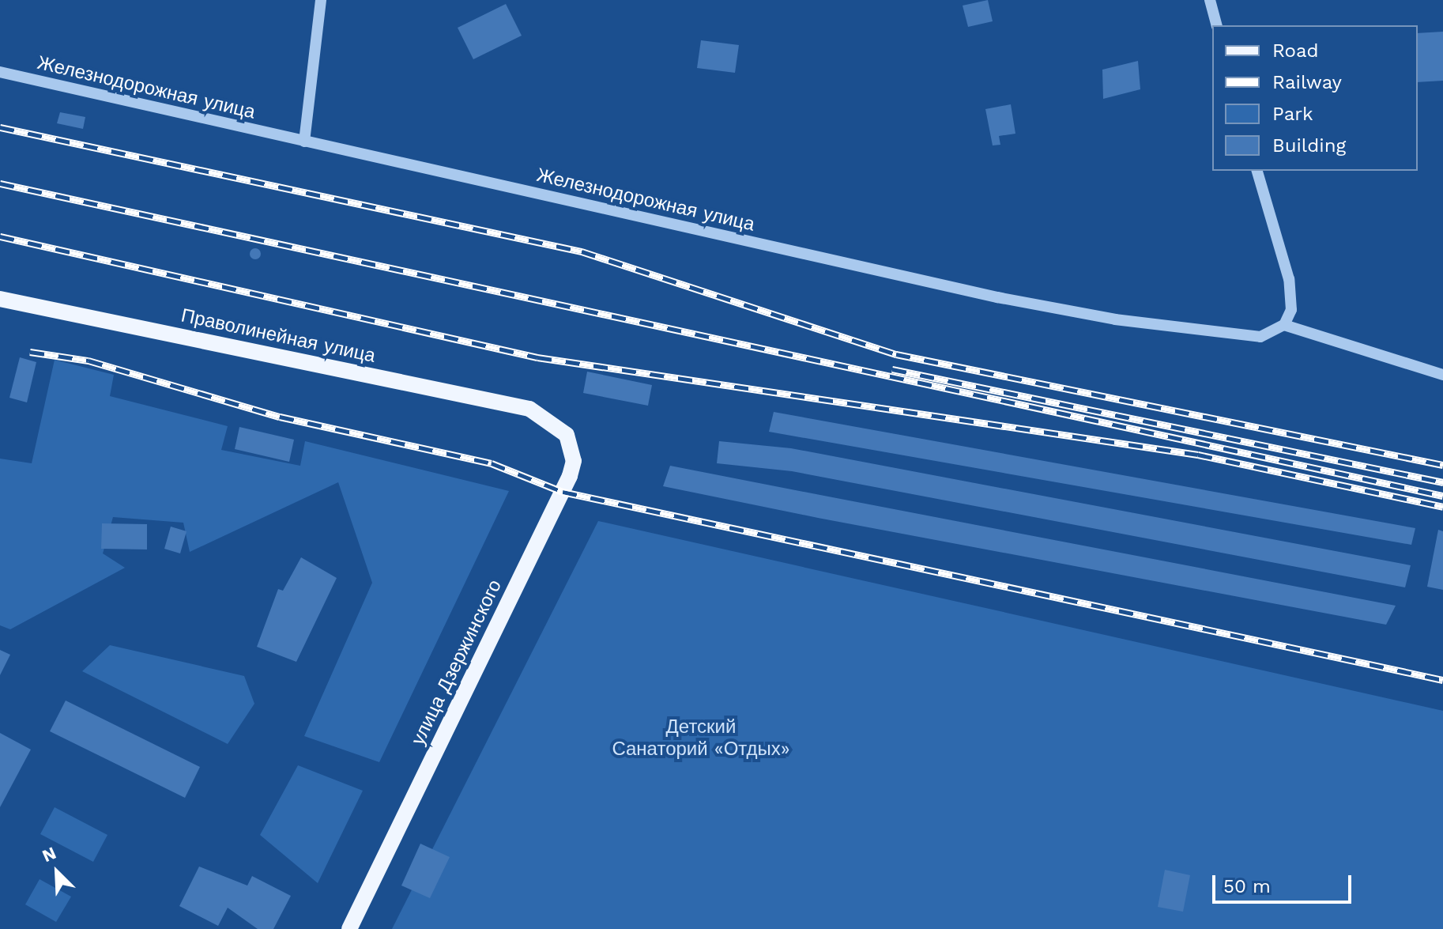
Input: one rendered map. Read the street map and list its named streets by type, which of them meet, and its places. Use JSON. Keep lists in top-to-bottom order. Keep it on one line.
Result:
{"streets":{"main road":["Праволинейная улица","улица Дзержинского"],"street":["Железнодорожная улица"]},"crossings":[["Праволинейная улица","улица Дзержинского"]],"parks":["Детский Санаторий «Отдых»"],"legend":["Road","Railway","Park","Building"],"scale_bar":"50 m","north":"top left"}
